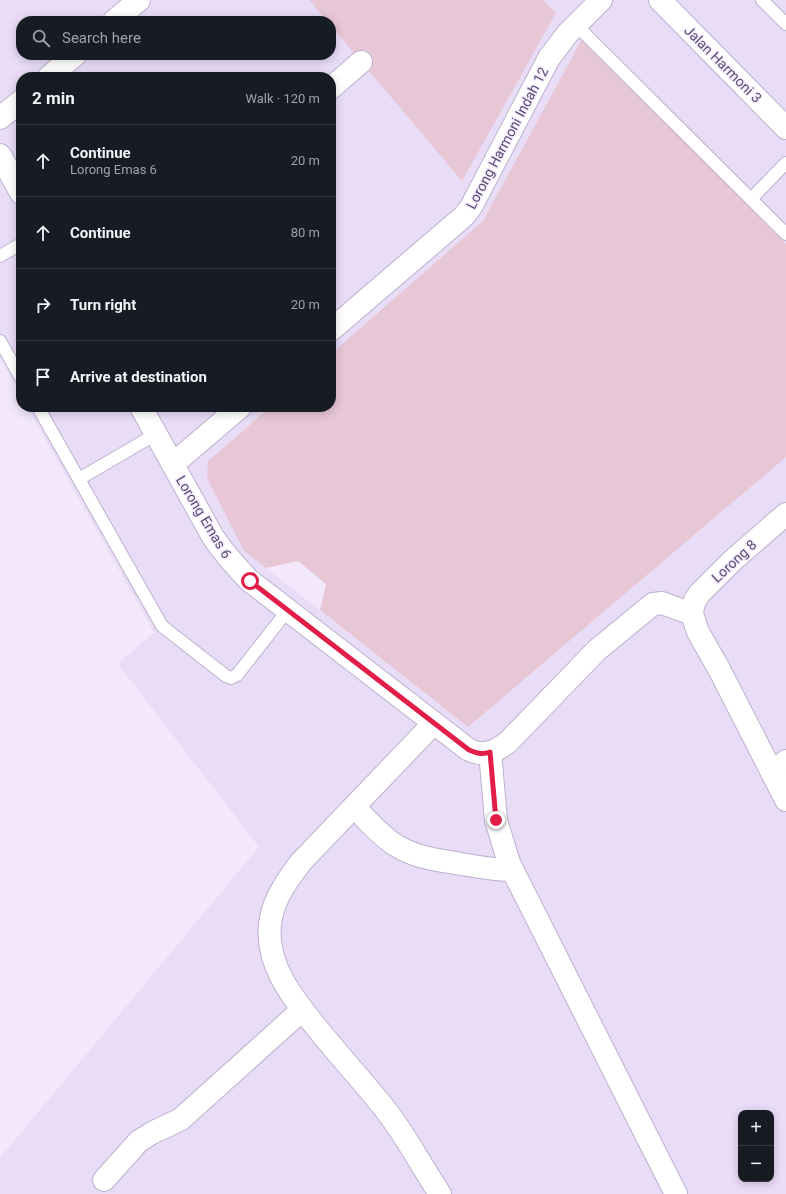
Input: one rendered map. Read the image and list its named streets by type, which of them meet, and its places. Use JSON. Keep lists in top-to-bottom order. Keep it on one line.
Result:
{"streets":{"street":["Jalan Harmoni 3","Lorong Harmoni Indah 12","Lorong Emas 6","Lorong 8"]},"page":{"search":"Search here","heading":["2 min","Walk · 120 m"],"list":[["Continue","Lorong Emas 6","20 m"],["Continue","80 m"],["Turn right","20 m"],"Arrive at destination"],"map_buttons":["+","−"]}}
